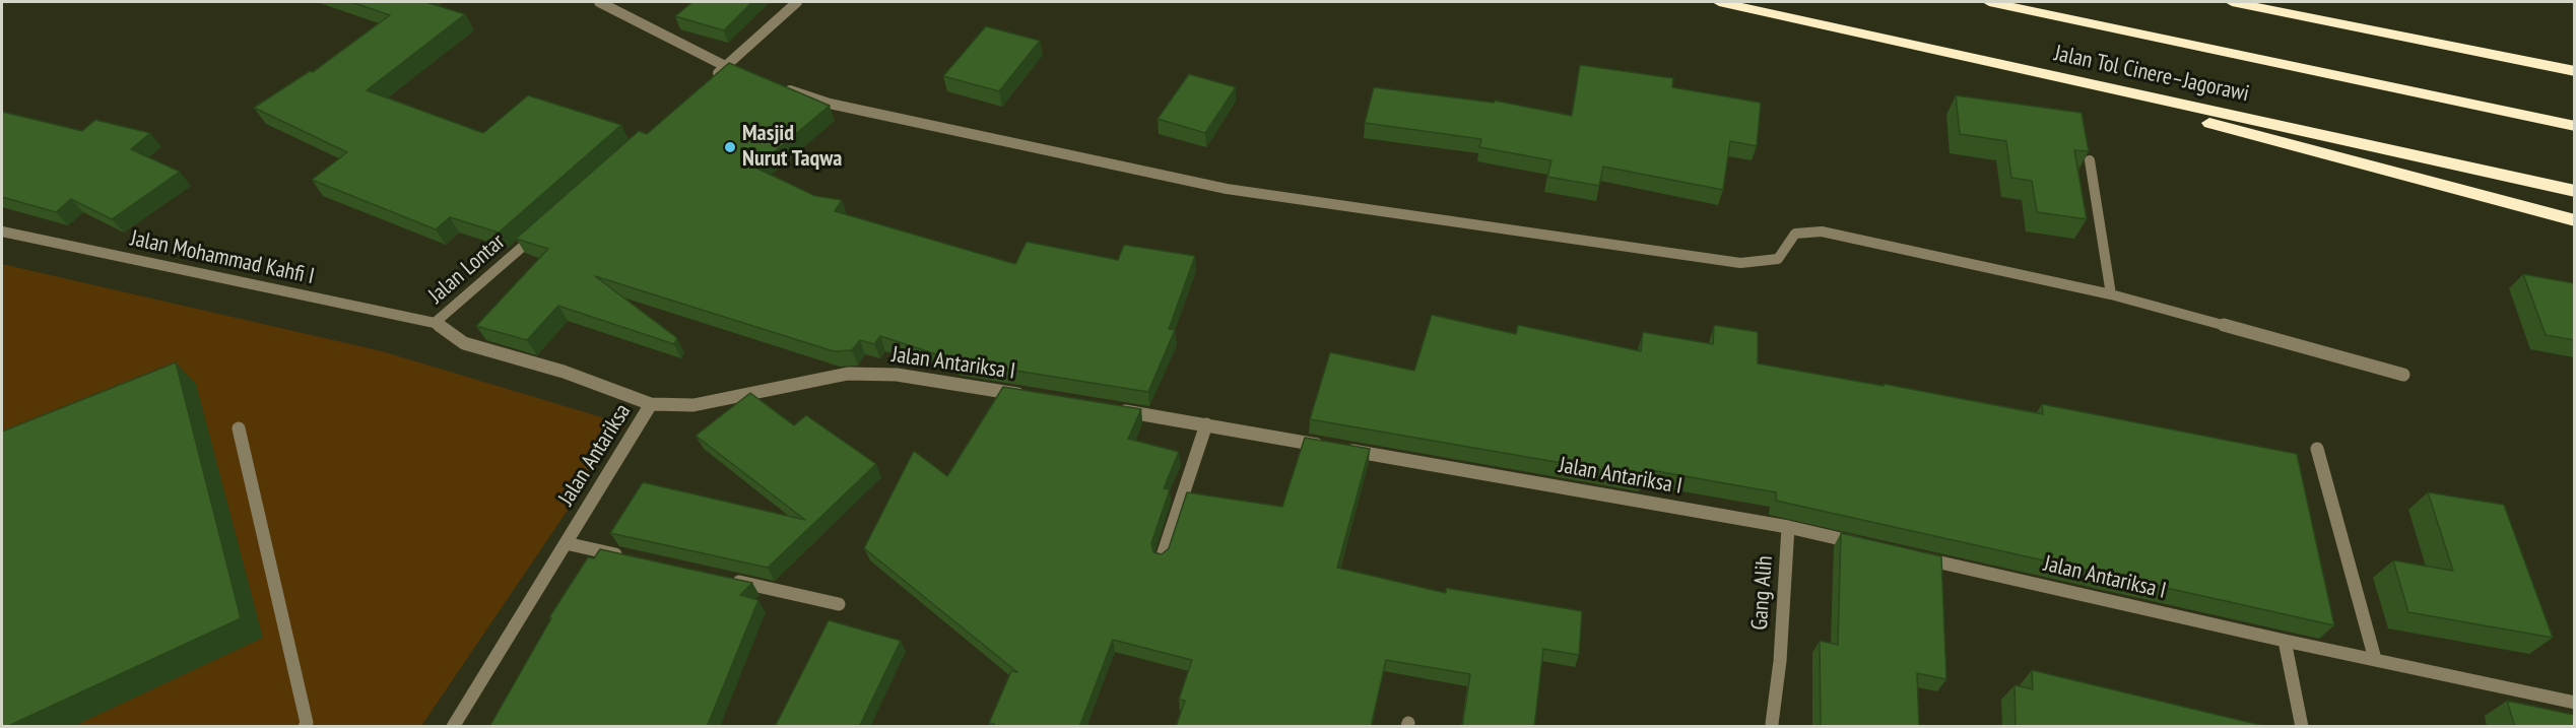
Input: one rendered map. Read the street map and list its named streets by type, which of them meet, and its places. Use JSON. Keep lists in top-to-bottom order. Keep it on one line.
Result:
{"streets":{"highway":["Jalan Tol Cinere–Jagorawi"],"street":["Jalan Mohammad Kahfi I","Jalan Lontar","Jalan Antariksa I","Jalan Antariksa","Gang Alih"]},"crossings":[["Jalan Mohammad Kahfi I","Jalan Lontar"],["Jalan Mohammad Kahfi I","Jalan Antariksa"],["Jalan Lontar","Jalan Antariksa"],["Jalan Antariksa I","Jalan Antariksa"],["Jalan Antariksa I","Gang Alih"]],"places":["Masjid Nurut Taqwa"]}
